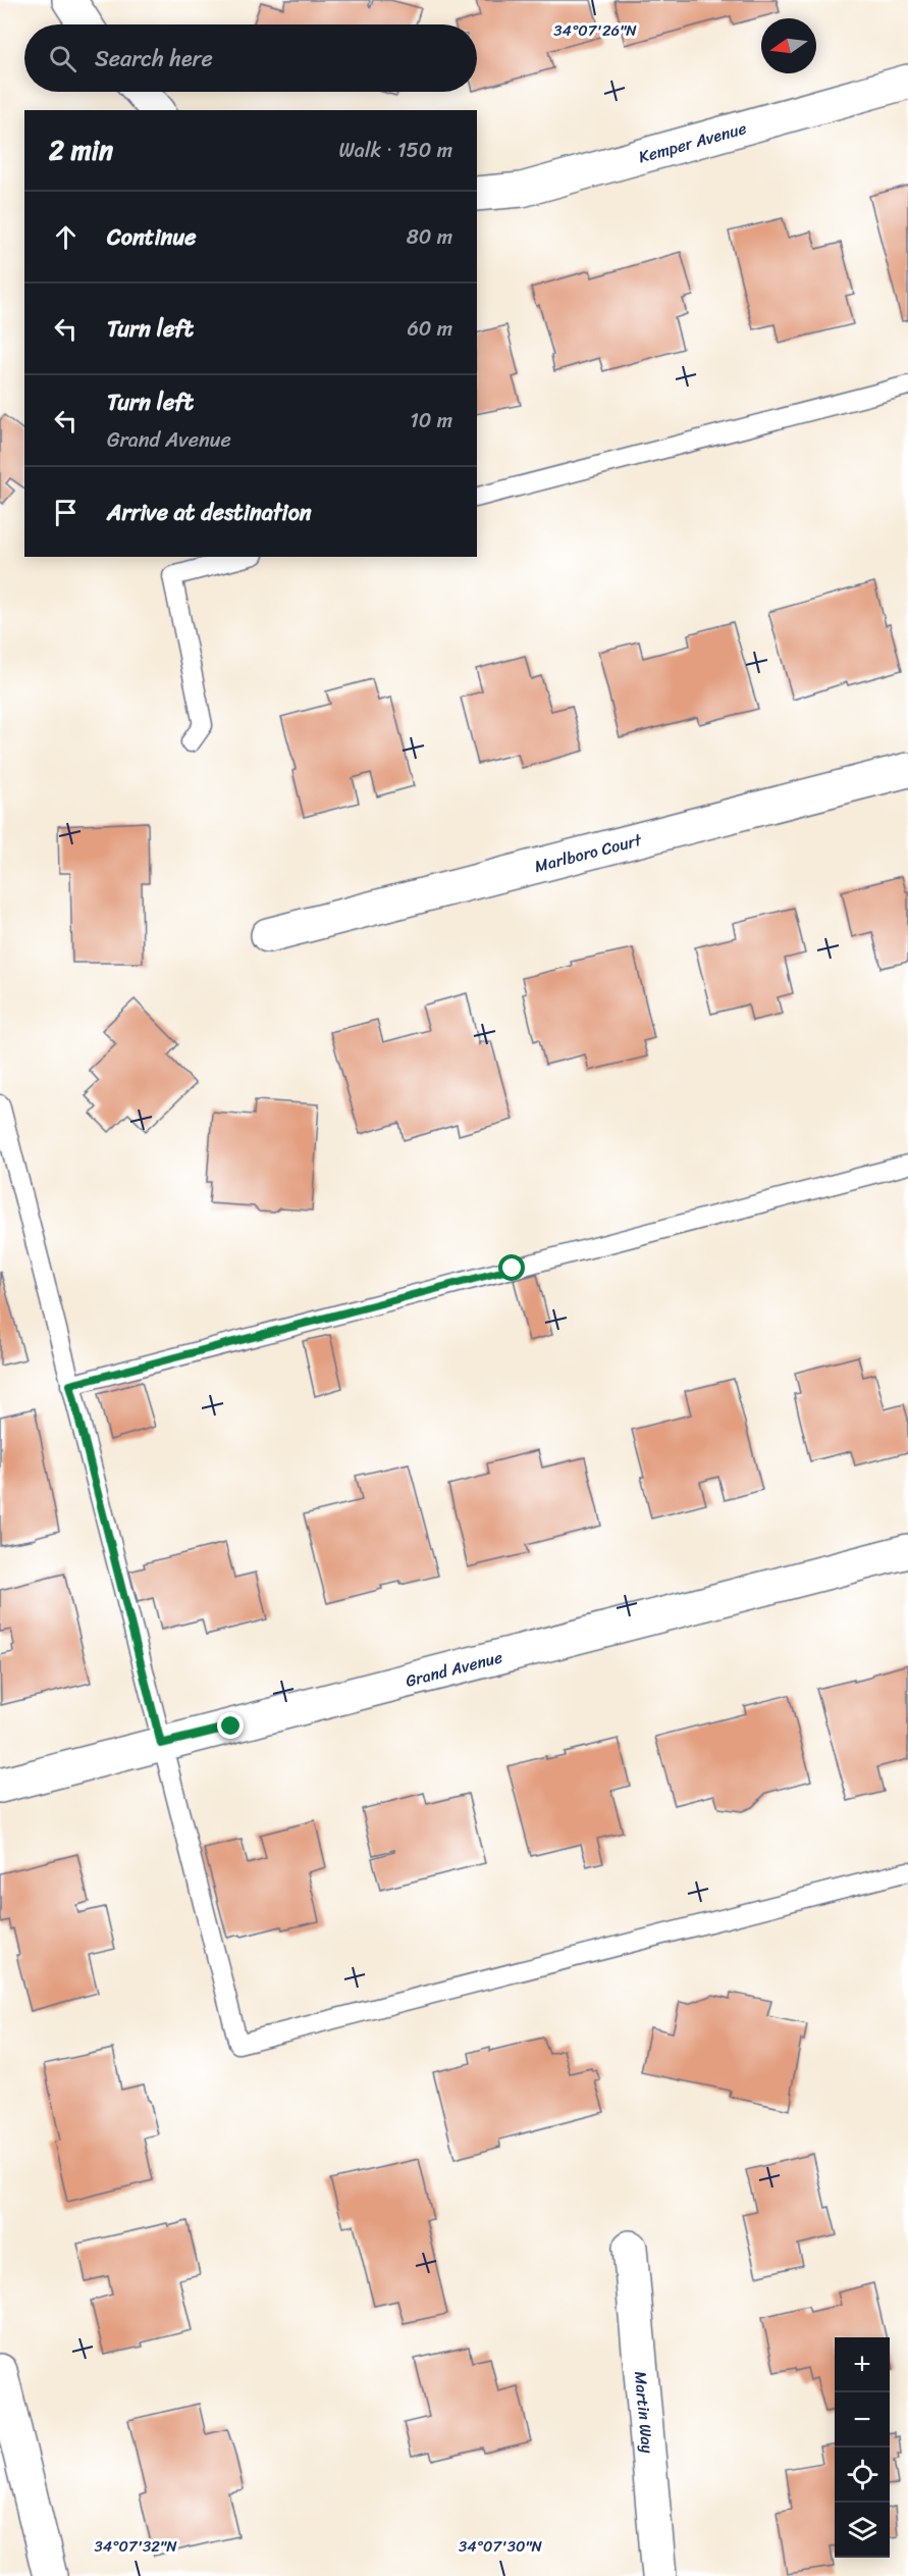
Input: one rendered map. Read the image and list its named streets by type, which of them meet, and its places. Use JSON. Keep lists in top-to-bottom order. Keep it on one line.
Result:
{"streets":{"street":["Kemper Avenue","Marlboro Court","Grand Avenue","Martin Way"]},"north":"left","page":{"search":"Search here","heading":["2 min","Walk · 150 m"],"list":[["Continue","80 m"],["Turn left","60 m"],["Turn left","Grand Avenue","10 m"],"Arrive at destination"],"map_buttons":["+","−"]},"coordinates":["34°07'26\"N","34°07'32\"N","34°07'30\"N"]}
